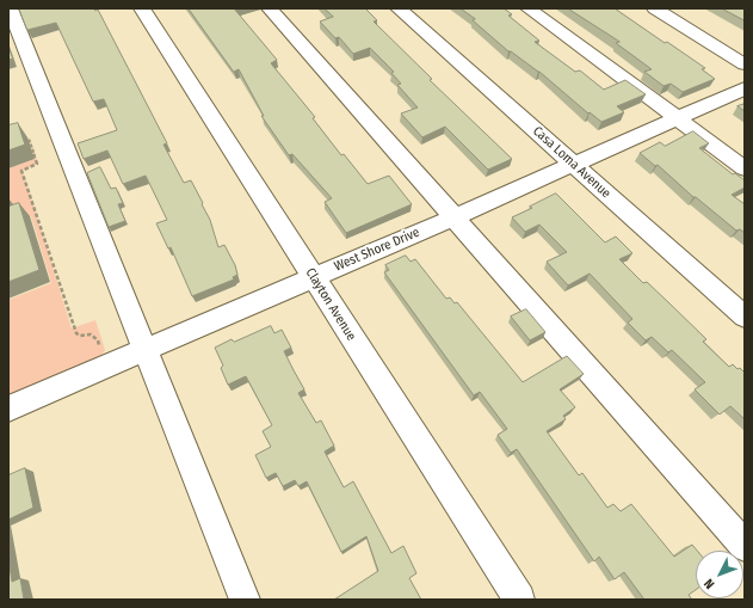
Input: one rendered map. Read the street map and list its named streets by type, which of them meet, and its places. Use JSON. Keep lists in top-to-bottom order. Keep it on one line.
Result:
{"streets":{"street":["Casa Loma Avenue","West Shore Drive","Clayton Avenue"]},"crossings":[["Casa Loma Avenue","West Shore Drive"],["West Shore Drive","Clayton Avenue"]],"north":"bottom left"}
